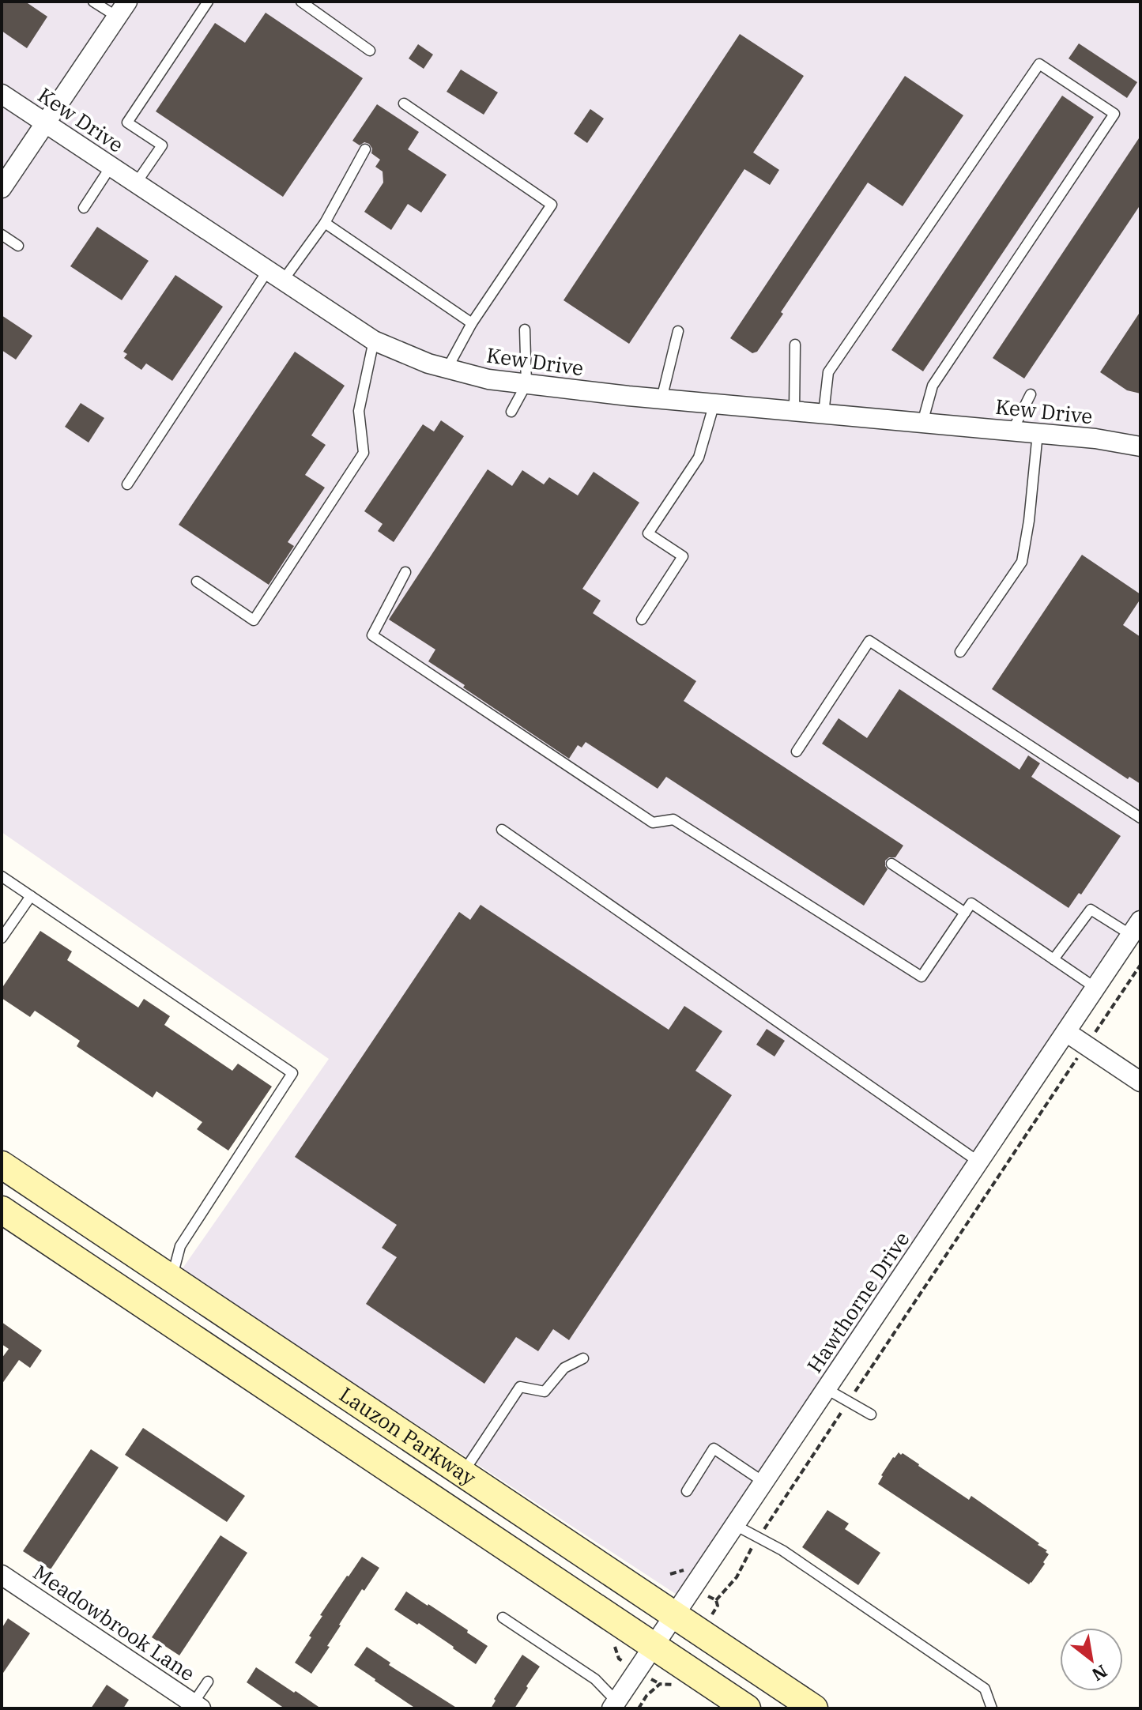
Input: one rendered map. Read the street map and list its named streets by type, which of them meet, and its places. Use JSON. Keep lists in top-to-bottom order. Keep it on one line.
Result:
{"streets":{"main road":["Lauzon Parkway"],"street":["Kew Drive","Hawthorne Drive","Meadowbrook Lane"]},"crossings":[["Hawthorne Drive","Lauzon Parkway"]],"north":"bottom right"}
